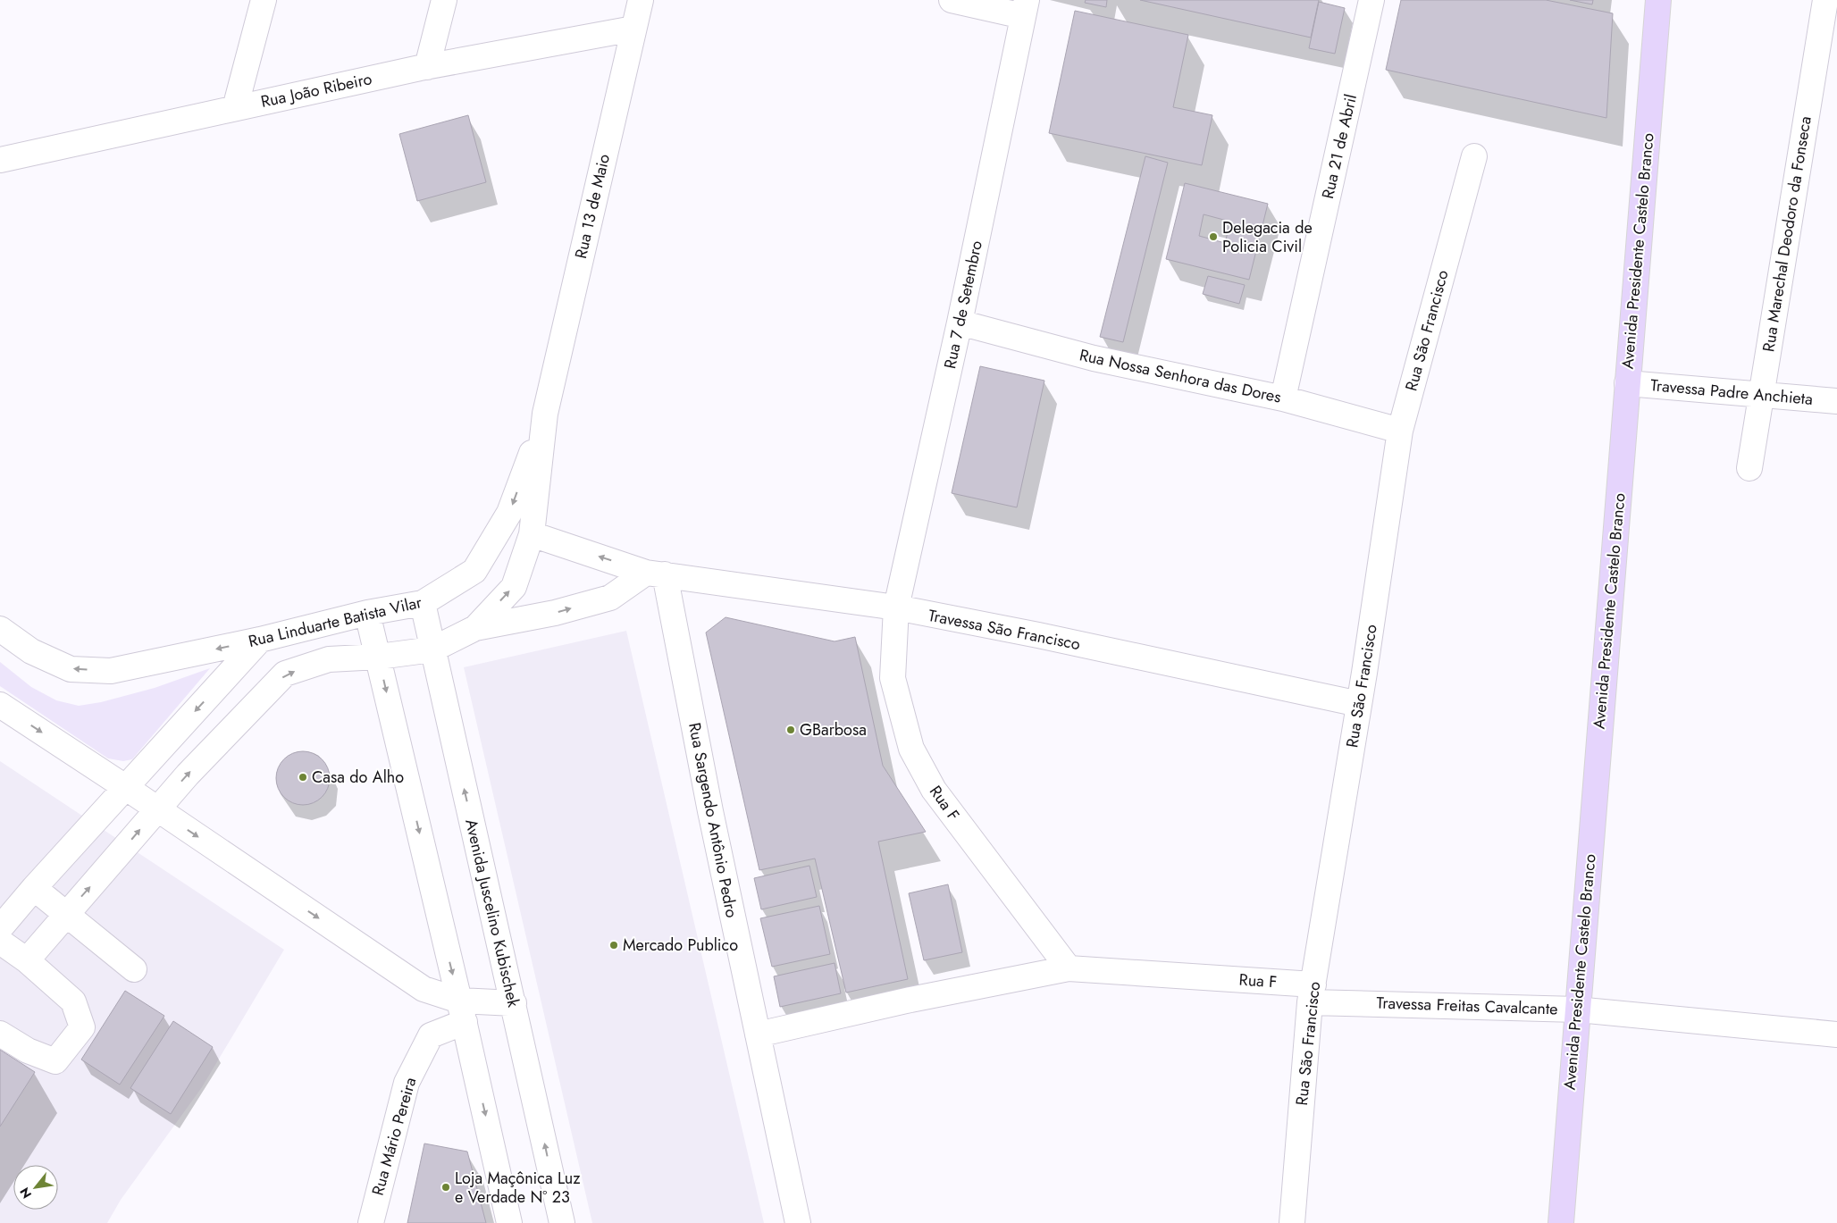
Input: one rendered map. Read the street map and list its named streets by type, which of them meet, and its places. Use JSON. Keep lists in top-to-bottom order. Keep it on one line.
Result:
{"streets":{"main road":["Avenida Presidente Castelo Branco"],"street":["Rua João Ribeiro","Rua 21 de Abril","Rua 13 de Maio","Rua Marechal Deodoro da Fonseca","Rua 7 de Setembro","Rua São Francisco","Rua Nossa Senhora das Dores","Travessa Padre Anchieta","Rua Linduarte Batista Vilar","Travessa São Francisco","Rua F","Rua Sargendo Antônio Pedro","Avenida Juscelino Kubischek","Travessa Freitas Cavalcante","Rua Mário Pereira"]},"crossings":[["Rua João Ribeiro","Rua 13 de Maio"],["Rua 21 de Abril","Rua Nossa Senhora das Dores"],["Rua 13 de Maio","Rua Linduarte Batista Vilar"],["Rua Marechal Deodoro da Fonseca","Travessa Padre Anchieta"],["Avenida Presidente Castelo Branco","Travessa Padre Anchieta"],["Avenida Presidente Castelo Branco","Travessa Freitas Cavalcante"],["Rua 7 de Setembro","Rua Nossa Senhora das Dores"],["Rua 7 de Setembro","Travessa São Francisco"],["Rua 7 de Setembro","Rua F"],["Rua São Francisco","Rua Nossa Senhora das Dores"],["Rua São Francisco","Travessa São Francisco"],["Rua São Francisco","Rua F"],["Rua São Francisco","Travessa Freitas Cavalcante"],["Rua Linduarte Batista Vilar","Avenida Juscelino Kubischek"],["Travessa São Francisco","Rua F"],["Travessa São Francisco","Rua Sargendo Antônio Pedro"],["Rua F","Rua Sargendo Antônio Pedro"],["Rua F","Travessa Freitas Cavalcante"]],"places":["Delegacia de Policia Civil","GBarbosa","Casa do Alho","Mercado Publico","Loja Maçônica Luz e Verdade Nº 23"],"north":"bottom left"}
